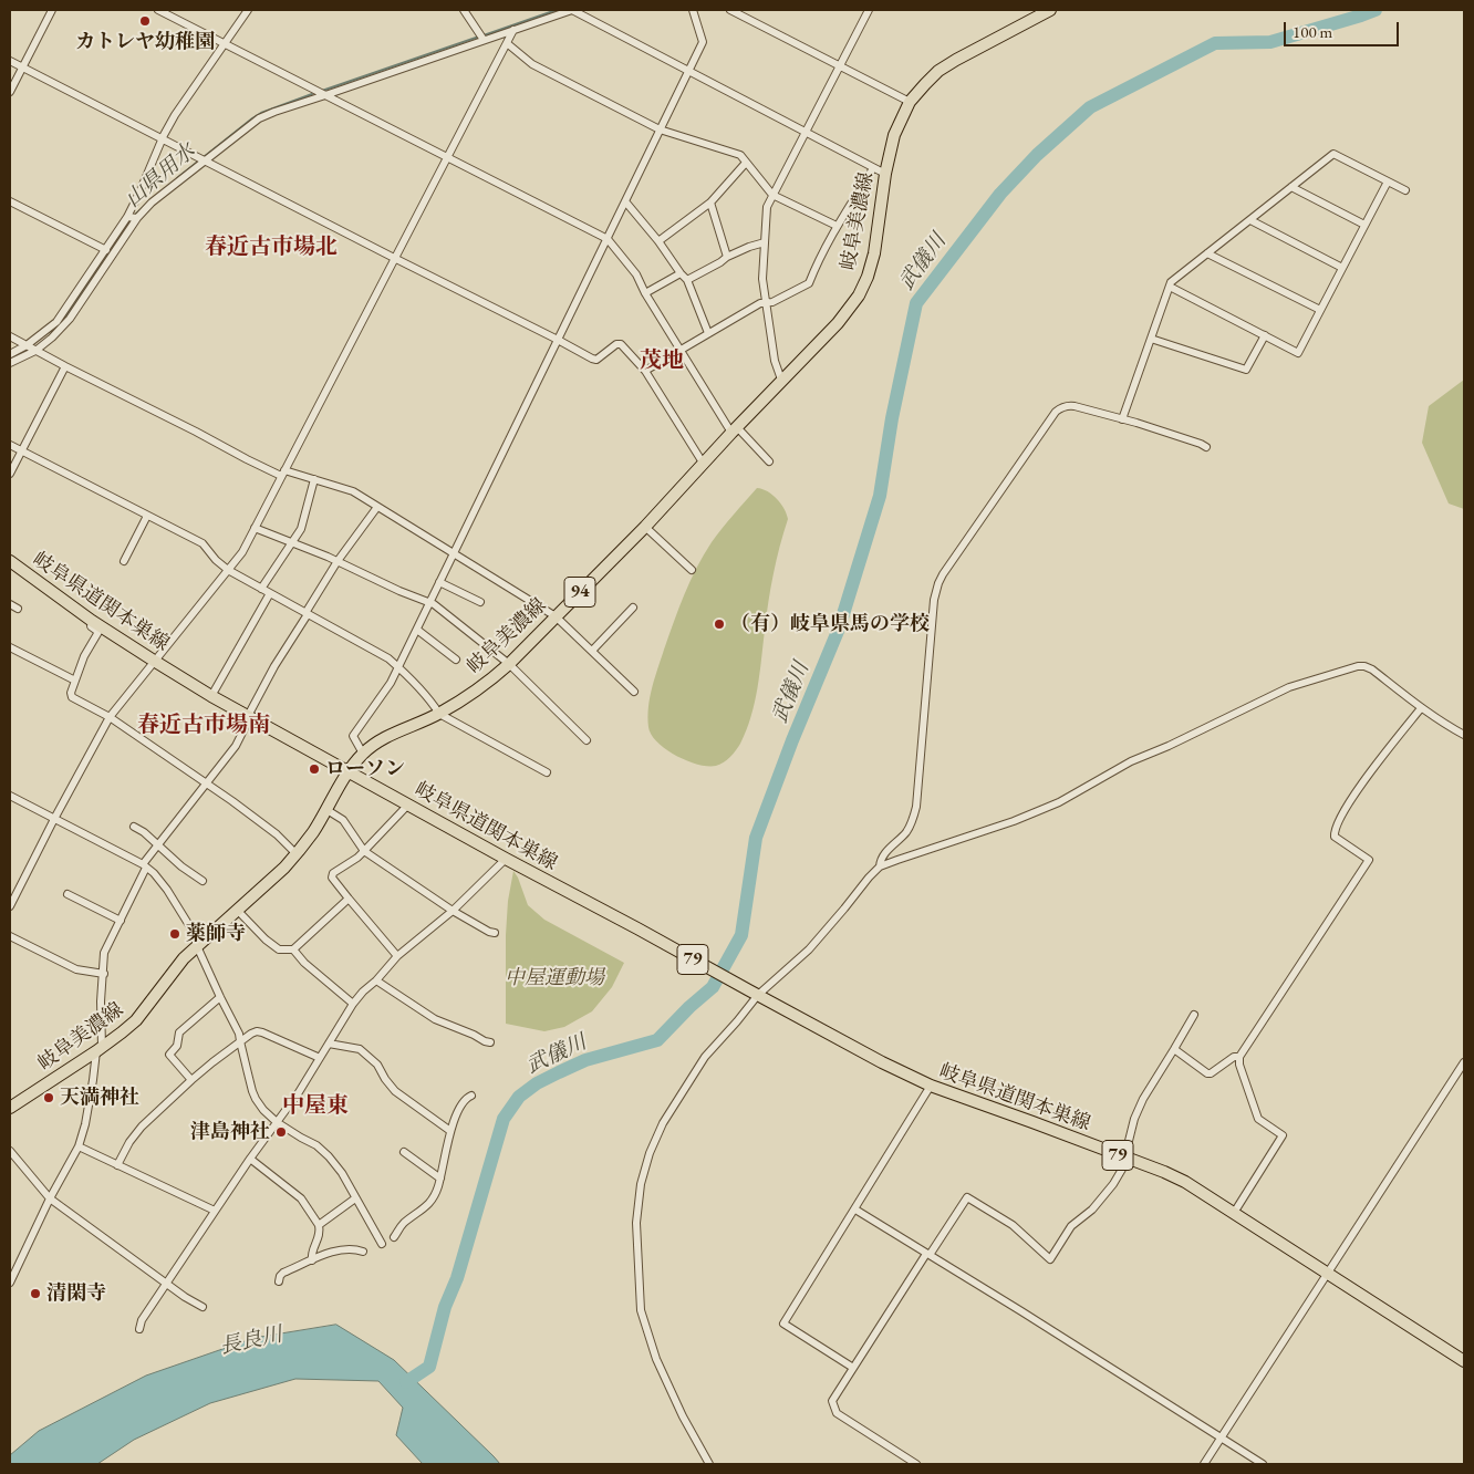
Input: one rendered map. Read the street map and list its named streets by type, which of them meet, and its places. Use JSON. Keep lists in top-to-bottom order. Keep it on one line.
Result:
{"streets":{"main road":["岐阜美濃線","94","岐阜県道関本巣線","79"]},"crossings":[["岐阜美濃線","岐阜県道関本巣線"]],"districts":["春近古市場北","茂地","春近古市場南","中屋東"],"water":["山県用水","武儀川","長良川"],"parks":["中屋運動場"],"places":["カトレヤ幼稚園","（有）岐阜県馬の学校","ローソン","薬師寺","天満神社","津島神社","清閑寺"],"scale_bar":"100 m"}
